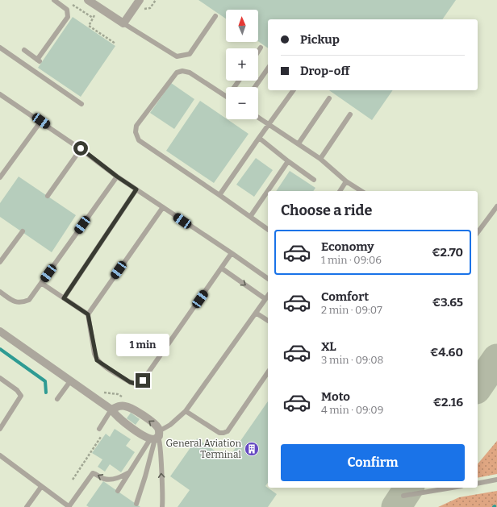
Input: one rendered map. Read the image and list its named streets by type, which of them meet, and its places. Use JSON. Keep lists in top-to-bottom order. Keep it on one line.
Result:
{"places":{"building":["General Aviation Terminal"]},"north":"top","page":{"map_buttons":["+","−"],"banner":["Pickup","Drop-off"],"heading":"Choose a ride","list":[{"name":"Economy","note":"1 min · 09:06","value":"€2.70"},{"name":"Comfort","note":"2 min · 09:07","value":"€3.65"},{"name":"XL","note":"3 min · 09:08","value":"€4.60"},{"name":"Moto","note":"4 min · 09:09","value":"€2.16"}],"bubble":"1 min","buttons":"Confirm"}}
